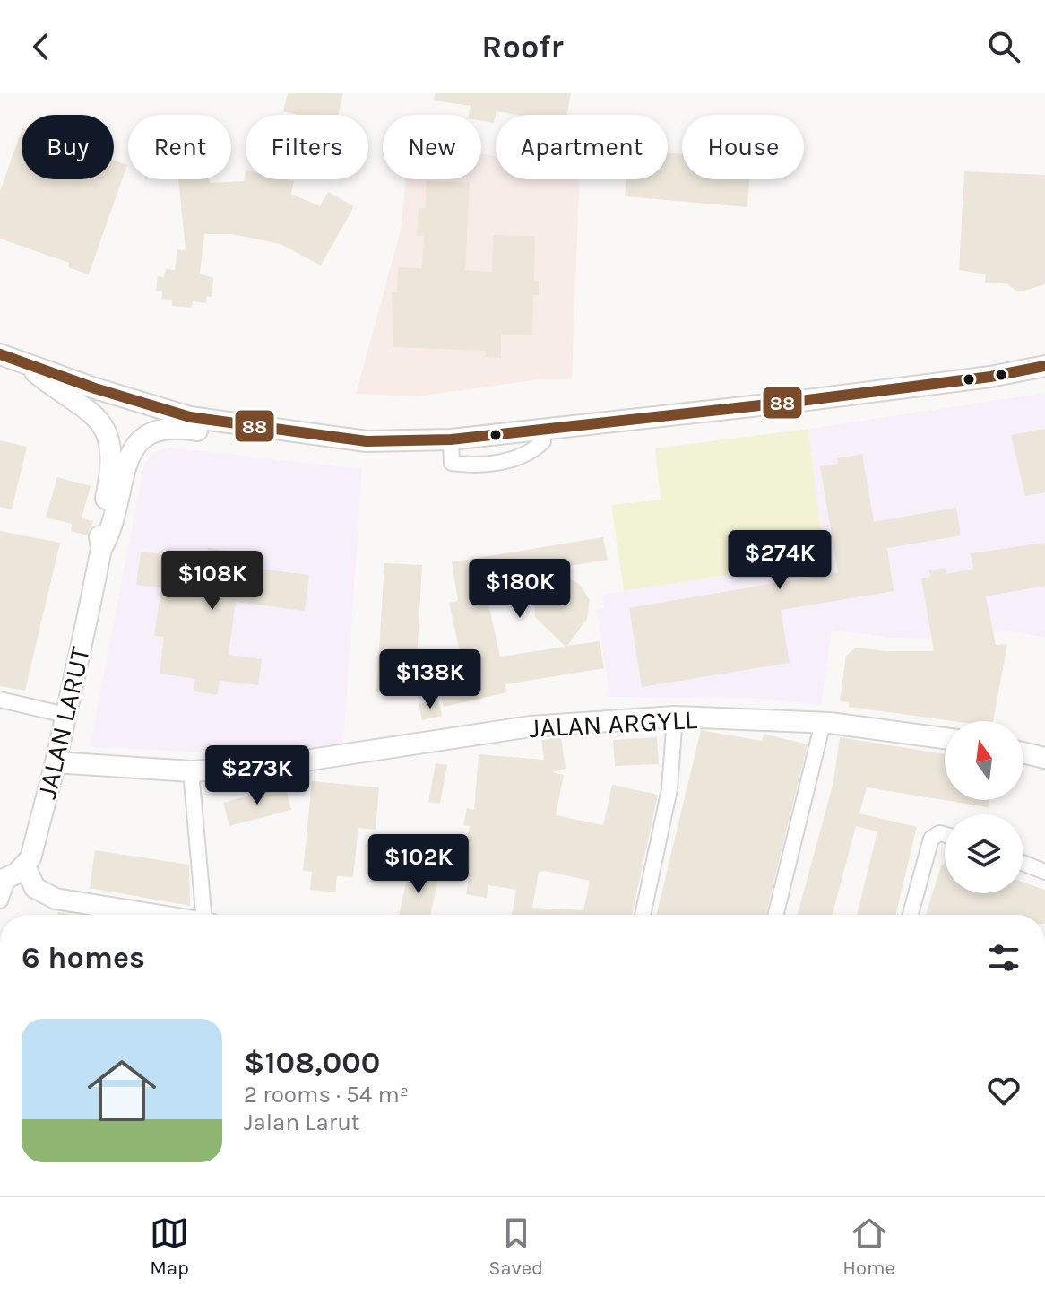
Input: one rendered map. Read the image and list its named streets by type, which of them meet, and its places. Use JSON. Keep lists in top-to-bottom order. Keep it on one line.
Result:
{"streets":{"main road":["JALAN LARUT","JALAN ARGYLL"]},"crossings":[["JALAN LARUT","JALAN ARGYLL"]],"lines":["transit line 88"],"north":"top","page":{"header":"Roofr","chip":["Buy","Rent","Filters","New","Apartment","House"],"price":["$274K","$108K","$180K","$138K","$273K","$102K"],"heading":"6 homes","list":[{"name":"$108,000","note":"2 rooms · 54 m² · Jalan Larut"}],"tabs":["Map","Saved","Home"]}}
